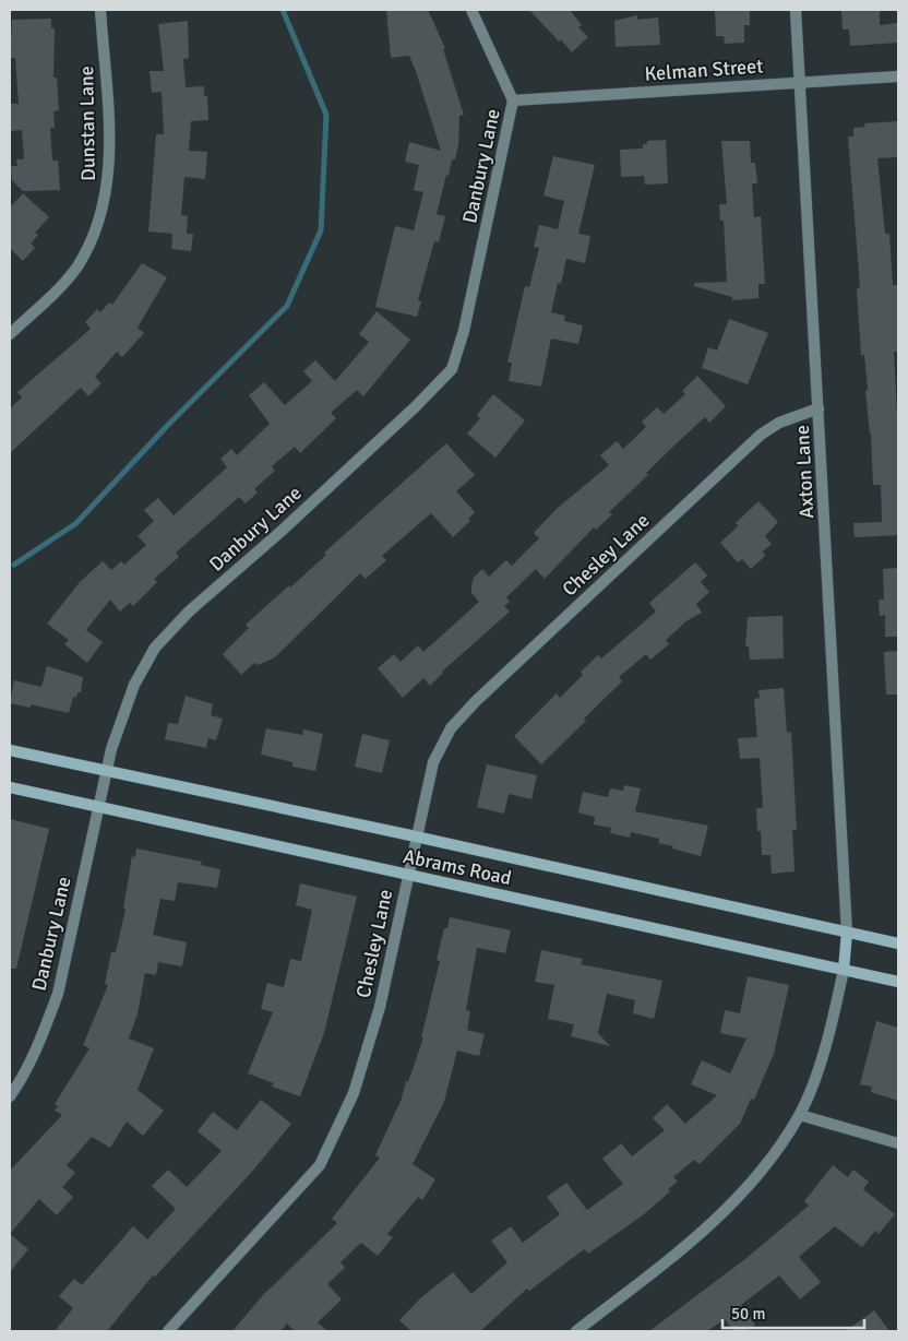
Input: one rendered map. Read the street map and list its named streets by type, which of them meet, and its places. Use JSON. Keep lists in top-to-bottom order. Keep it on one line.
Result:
{"streets":{"main road":["Abrams Road"],"street":["Kelman Street","Dunstan Lane","Danbury Lane","Axton Lane","Chesley Lane"]},"crossings":[["Kelman Street","Danbury Lane"],["Kelman Street","Axton Lane"],["Danbury Lane","Abrams Road"],["Axton Lane","Chesley Lane"],["Axton Lane","Abrams Road"],["Chesley Lane","Abrams Road"]],"scale_bar":"50 m"}
